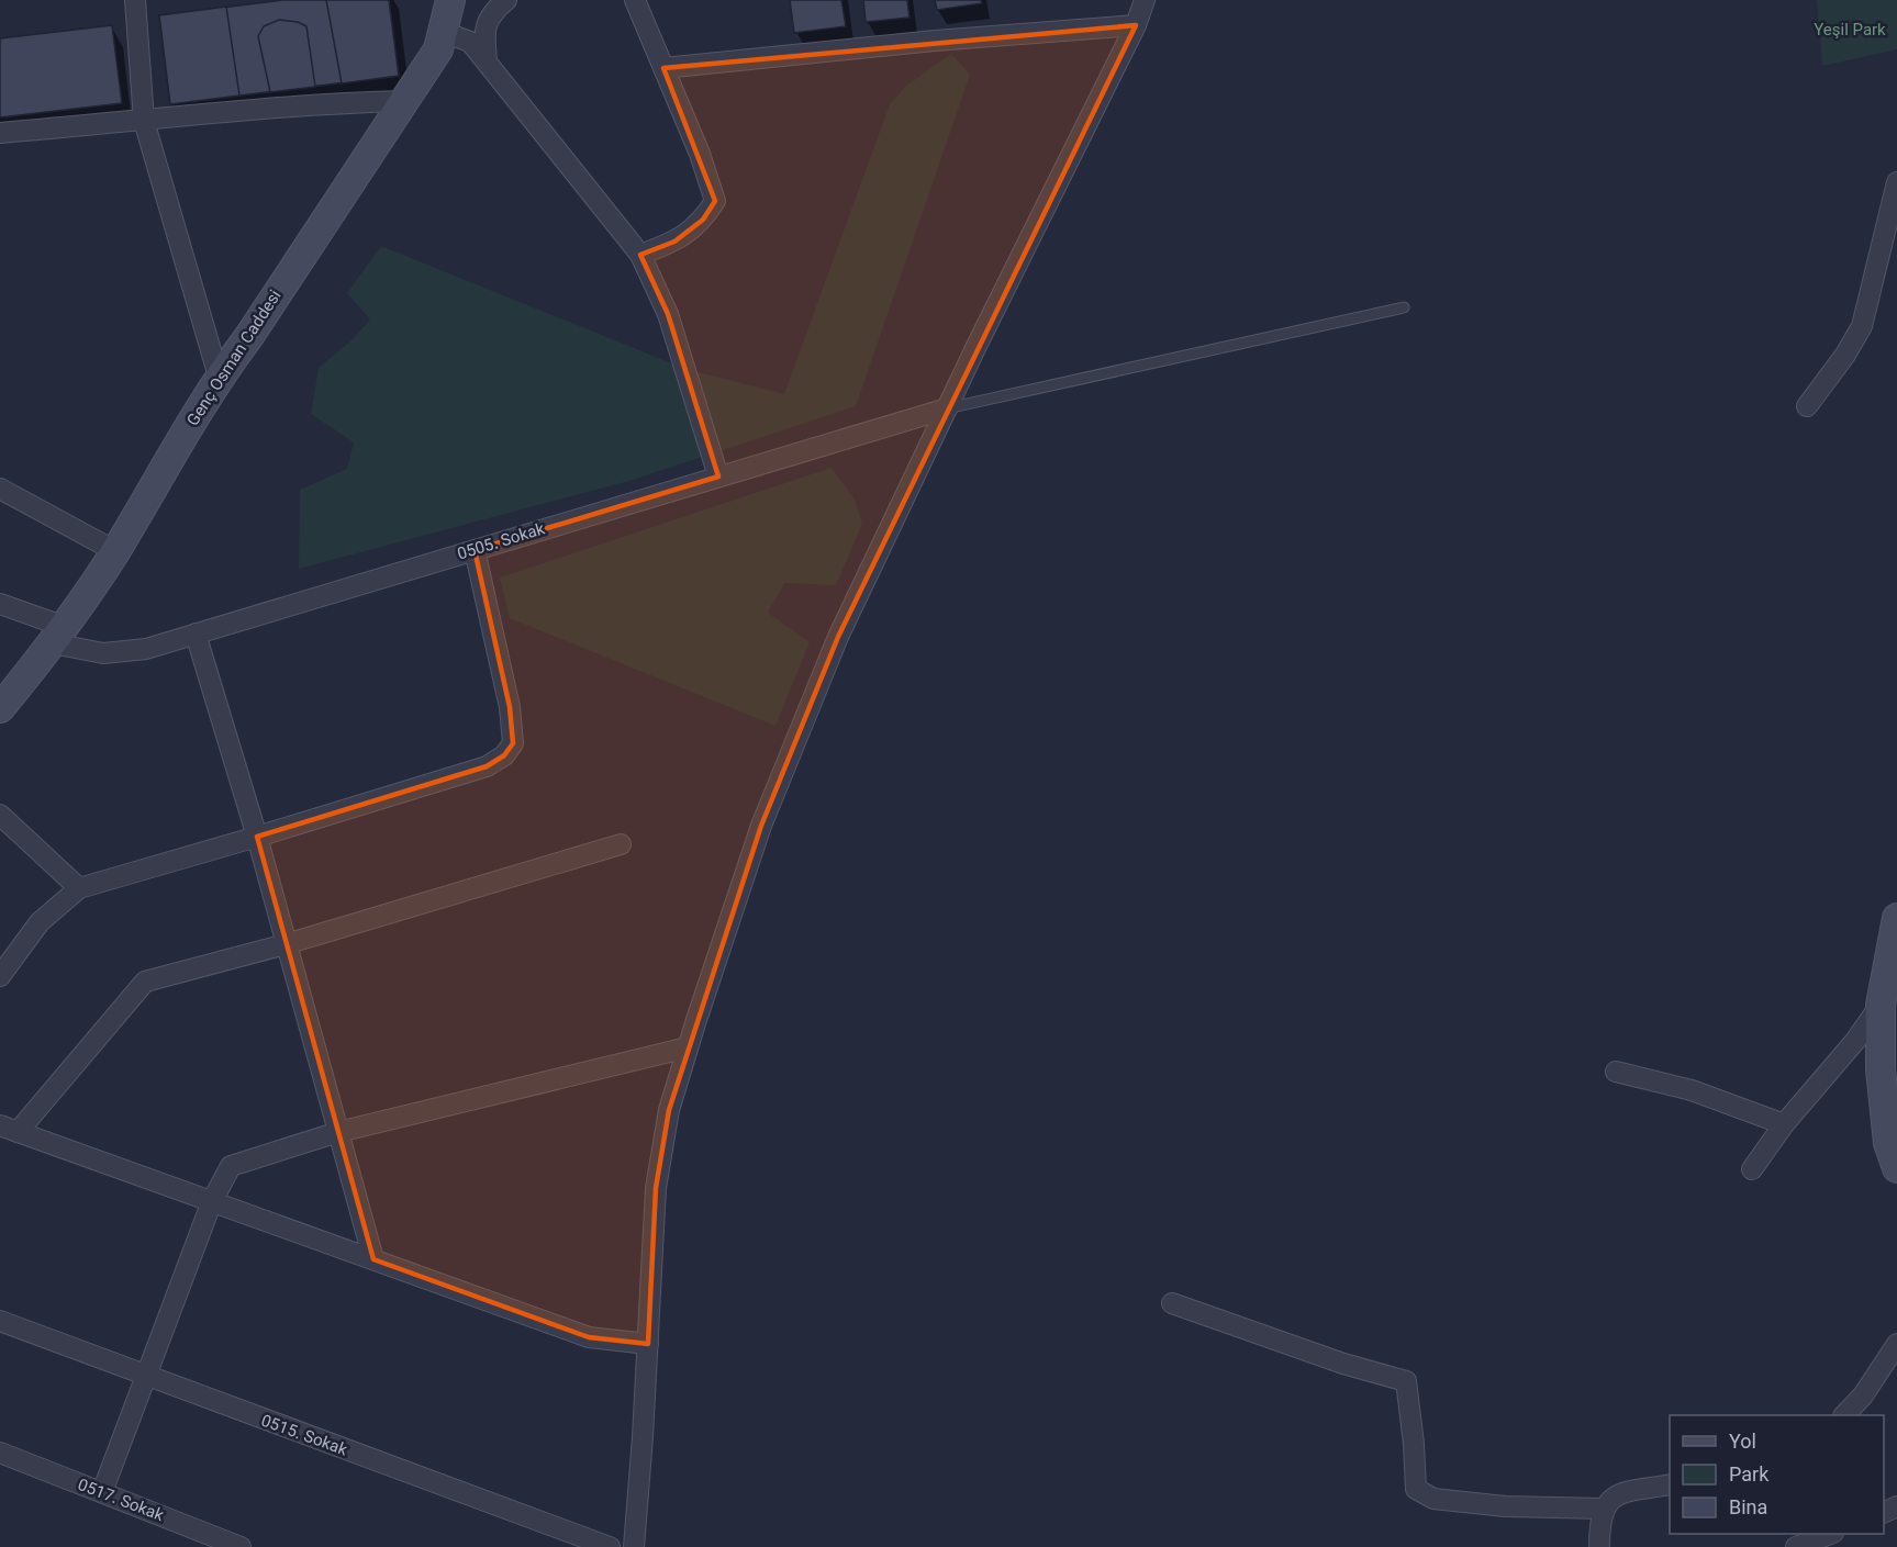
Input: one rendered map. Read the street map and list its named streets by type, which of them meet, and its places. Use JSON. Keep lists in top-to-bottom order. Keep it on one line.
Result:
{"streets":{"street":["Genç Osman Caddesi","0505. Sokak","0515. Sokak","0517. Sokak"]},"crossings":[["Genç Osman Caddesi","0505. Sokak"]],"parks":["Yeşil Park"],"legend":["Yol","Park","Bina"]}
